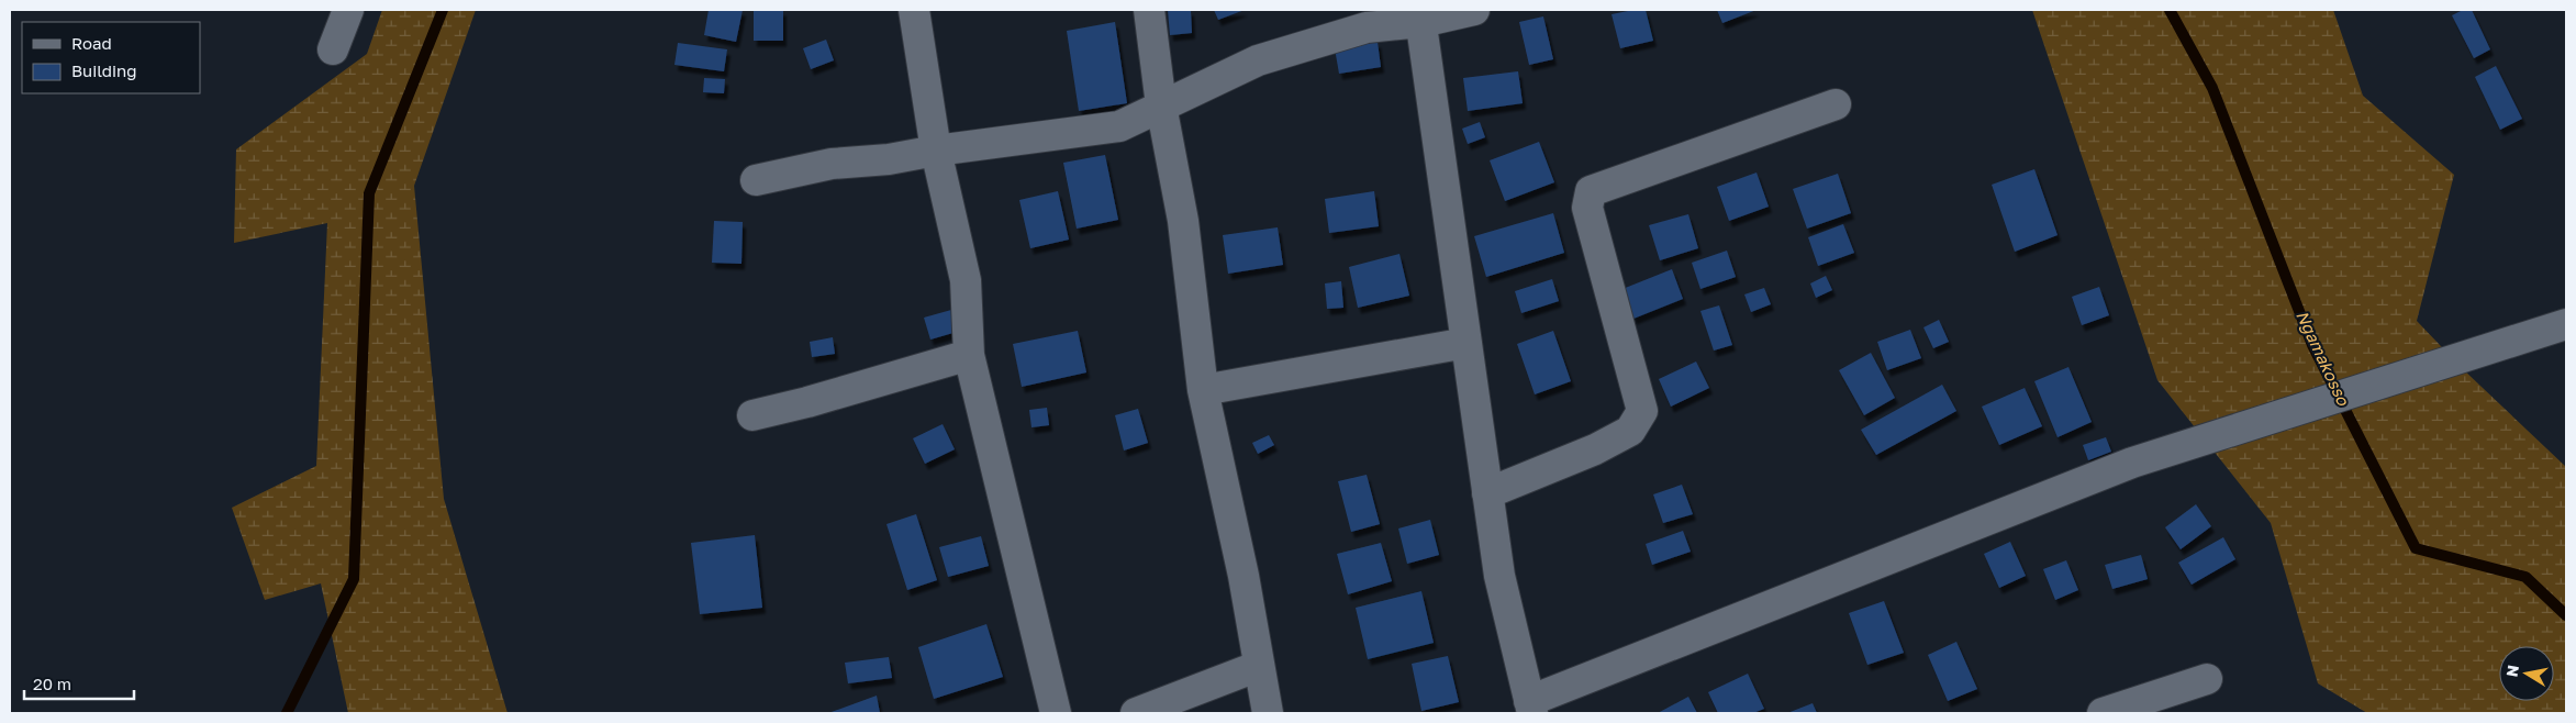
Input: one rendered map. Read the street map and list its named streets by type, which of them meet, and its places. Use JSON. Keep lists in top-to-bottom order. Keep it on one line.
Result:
{"water":["Ngamakosso"],"legend":["Road","Building"],"scale_bar":"20 m","north":"left"}
